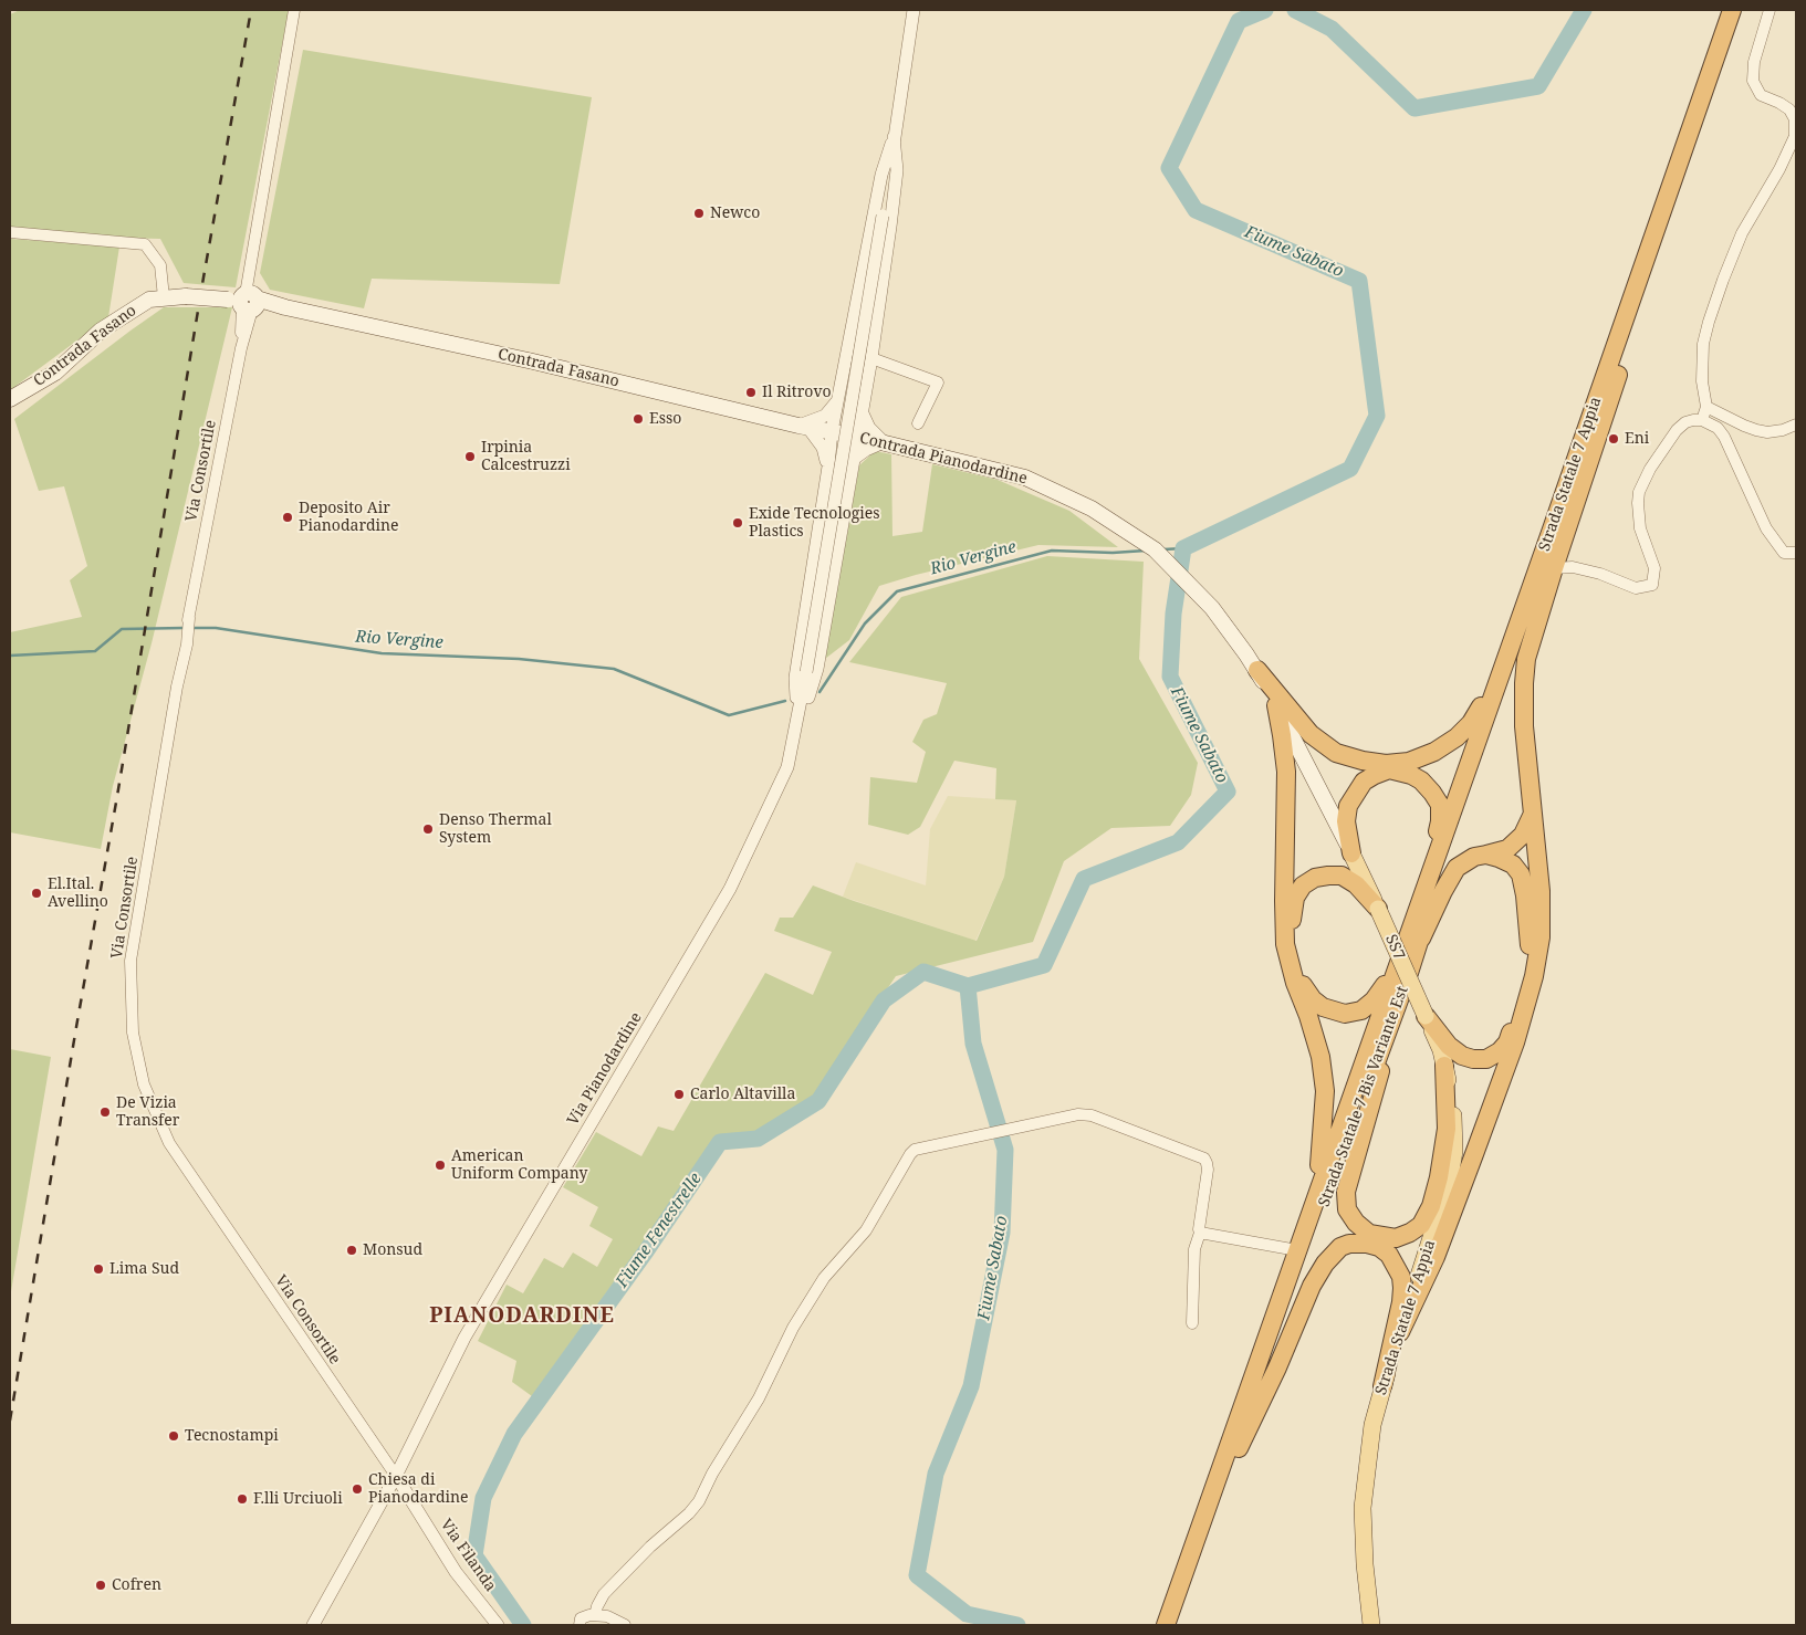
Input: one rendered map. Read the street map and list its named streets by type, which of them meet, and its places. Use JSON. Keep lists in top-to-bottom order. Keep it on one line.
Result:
{"streets":{"highway":["Strada Statale 7 Appia","SS7","Strada Statale 7 Bis Variante Est"],"main road":["Contrada Fasano","Contrada Pianodardine"],"street":["Via Consortile","Via Pianodardine","Via Filanda"]},"crossings":[["Contrada Fasano","Contrada Pianodardine"],["Contrada Fasano","Via Consortile"],["Contrada Pianodardine","SS7"],["Via Consortile","Via Pianodardine"],["Via Consortile","Via Filanda"],["Strada Statale 7 Appia","SS7"],["Strada Statale 7 Appia","Strada Statale 7 Bis Variante Est"],["SS7","Strada Statale 7 Bis Variante Est"],["Via Pianodardine","Via Filanda"]],"districts":["PIANODARDINE"],"water":["Fiume Sabato","Rio Vergine","Fiume Fenestrelle"],"places":["Newco","Il Ritrovo","Esso","Eni","Irpinia Calcestruzzi","Deposito Air Pianodardine","Exide Tecnologies Plastics","Denso Thermal System","El.Ital. Avellino","Carlo Altavilla","De Vizia Transfer","American Uniform Company","Monsud","Lima Sud","Tecnostampi","Chiesa di Pianodardine","F.lli Urciuoli","Cofren"]}
